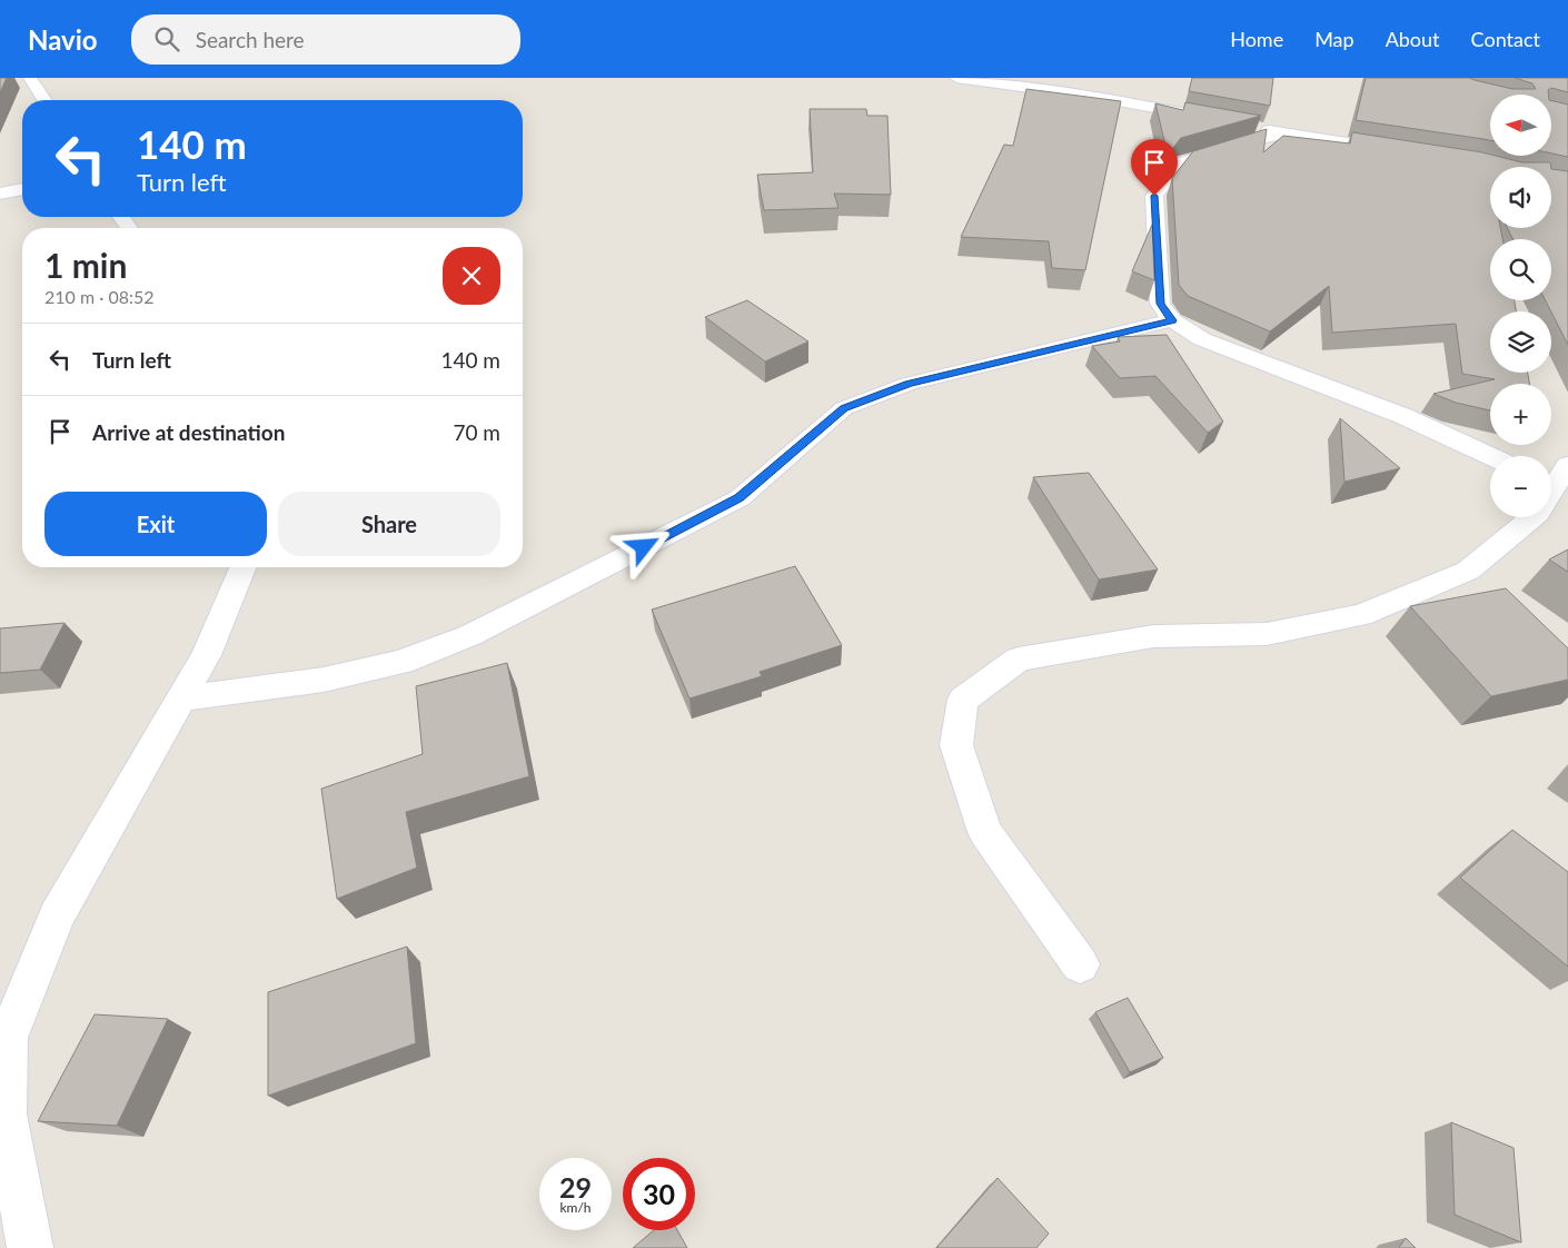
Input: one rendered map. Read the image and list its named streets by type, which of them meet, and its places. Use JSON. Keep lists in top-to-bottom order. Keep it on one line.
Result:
{"north":"left","page":{"header":"Navio","search":"Search here","nav":["Home","Map","About","Contact"],"map_buttons":["+","−"],"turn":["140 m","Turn left"],"heading":["1 min","210 m · 08:52"],"list":[{"name":"Turn left","value":"140 m"},{"name":"Arrive at destination","value":"70 m"}],"buttons":["Exit","Share"],"speed":"29 km/h","limit":"30"}}
